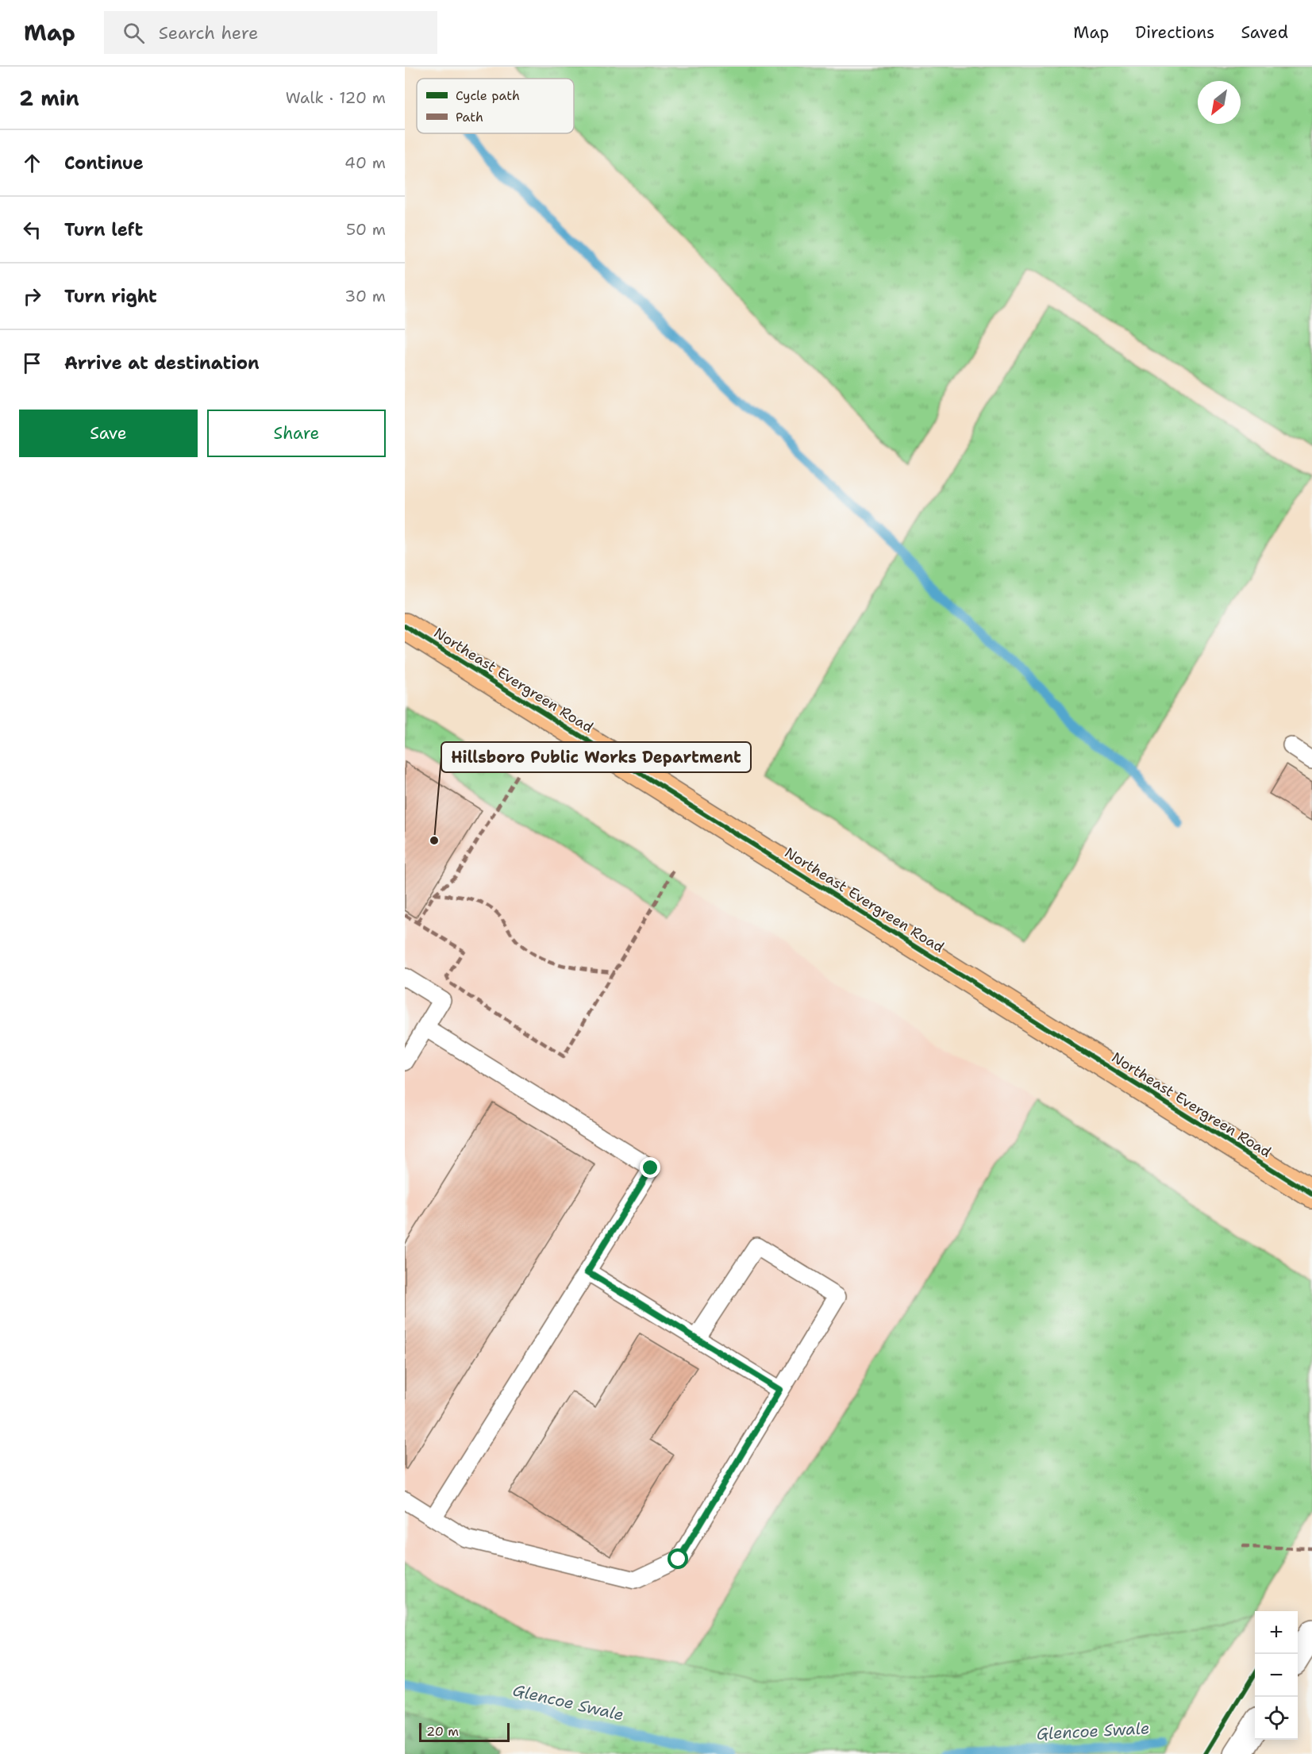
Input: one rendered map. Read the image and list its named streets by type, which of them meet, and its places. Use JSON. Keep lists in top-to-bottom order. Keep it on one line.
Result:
{"streets":{"main road":["Northeast Evergreen Road"]},"water":["Glencoe Swale"],"places":["Hillsboro Public Works Department"],"legend":["Cycle path","Path"],"scale_bar":"20 m","north":"bottom left","page":{"header":"Map","search":"Search here","nav":["Map","Directions","Saved"],"heading":["2 min","Walk · 120 m"],"list":[["Continue","40 m"],["Turn left","50 m"],["Turn right","30 m"],"Arrive at destination"],"buttons":["Save","Share"],"map_buttons":["+","−"],"scale":"20 m"}}
